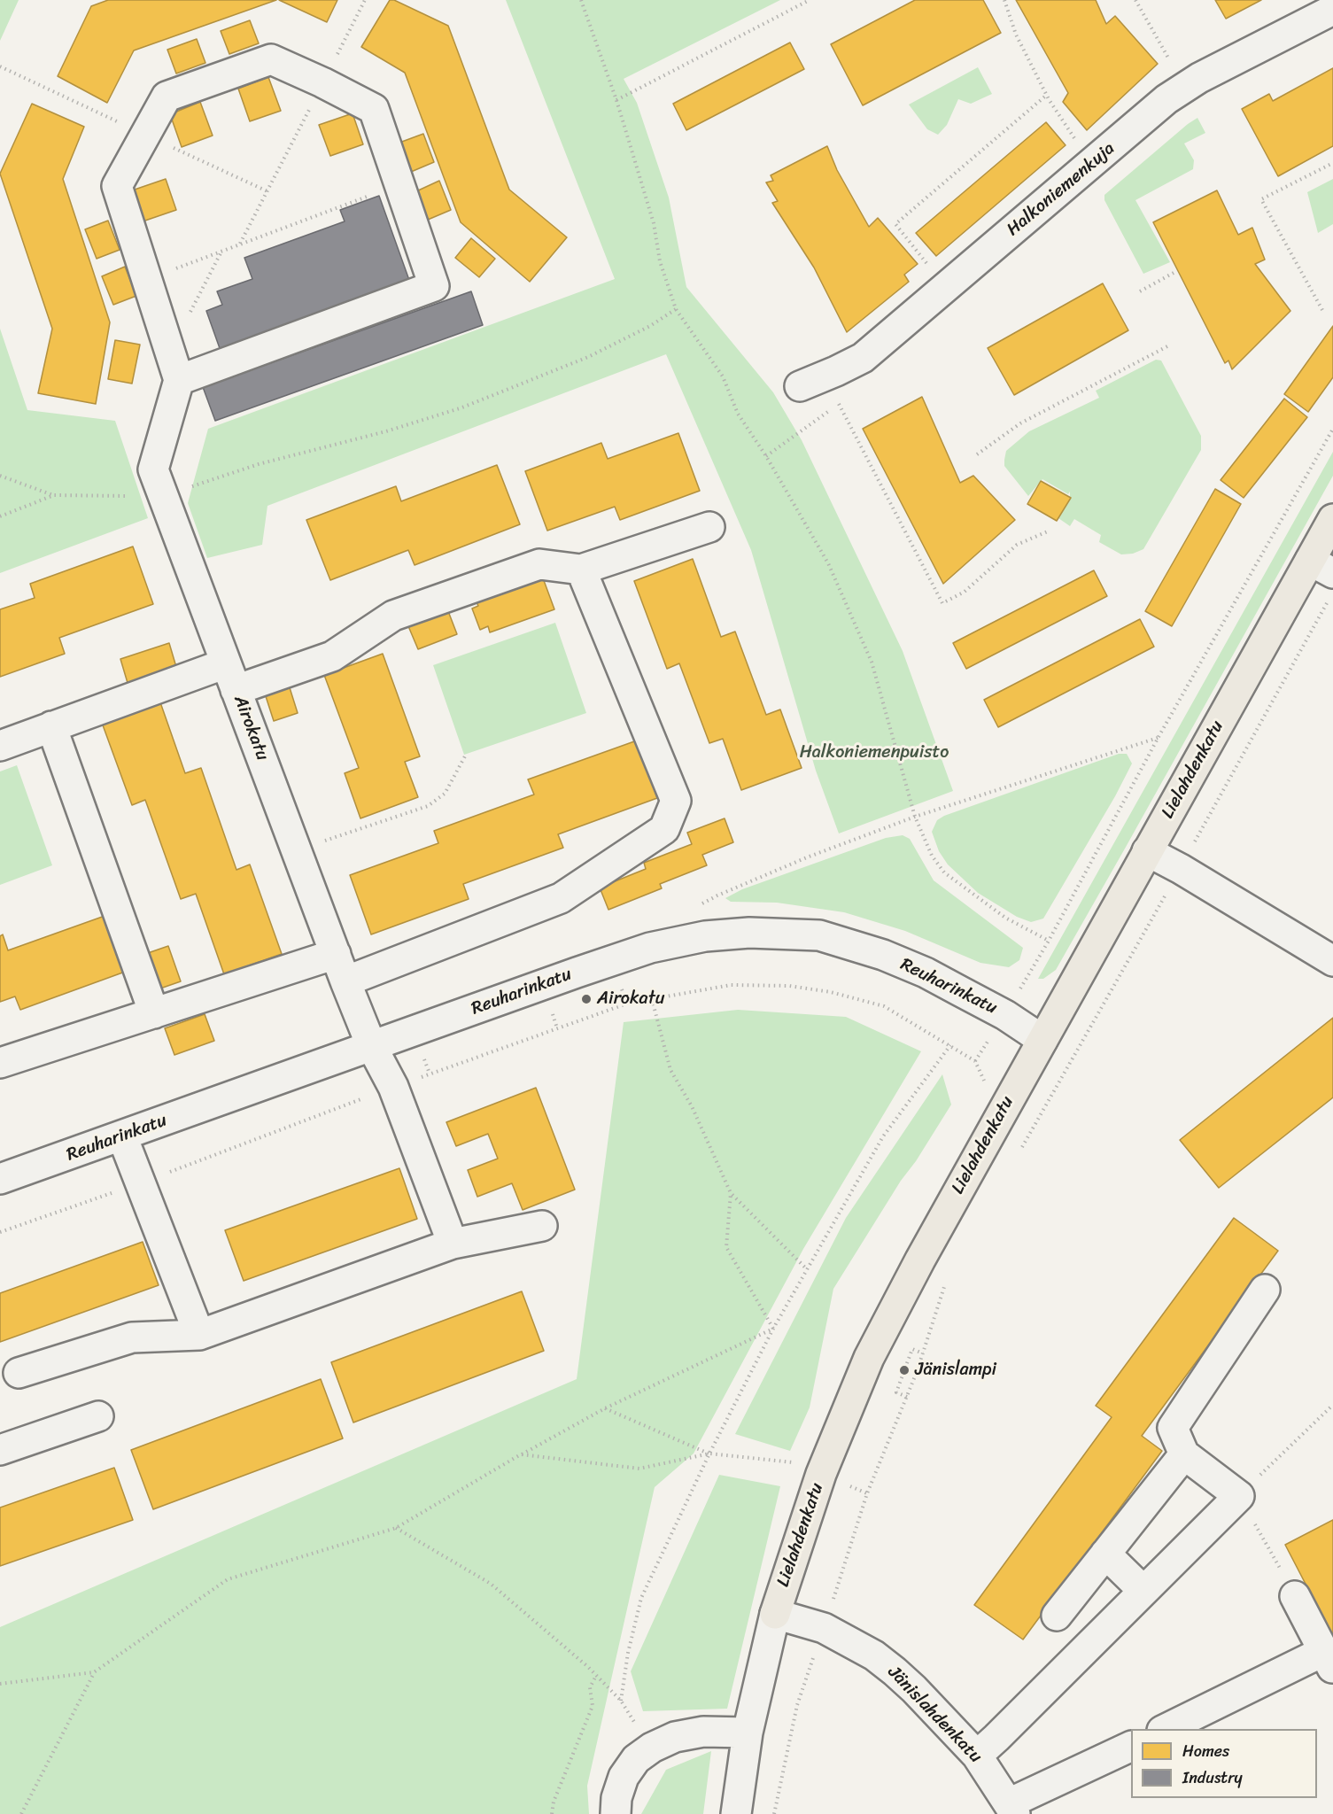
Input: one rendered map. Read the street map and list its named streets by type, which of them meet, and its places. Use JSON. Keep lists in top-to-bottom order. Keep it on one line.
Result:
{"streets":{"main road":["Lielahdenkatu"],"street":["Halkoniemenkuja","Airokatu","Reuharinkatu","Jänislahdenkatu"]},"crossings":[["Airokatu","Reuharinkatu"],["Lielahdenkatu","Reuharinkatu"],["Lielahdenkatu","Jänislahdenkatu"]],"parks":["Halkoniemenpuisto"],"places":["Airokatu","Jänislampi"],"legend":["Homes","Industry"]}
